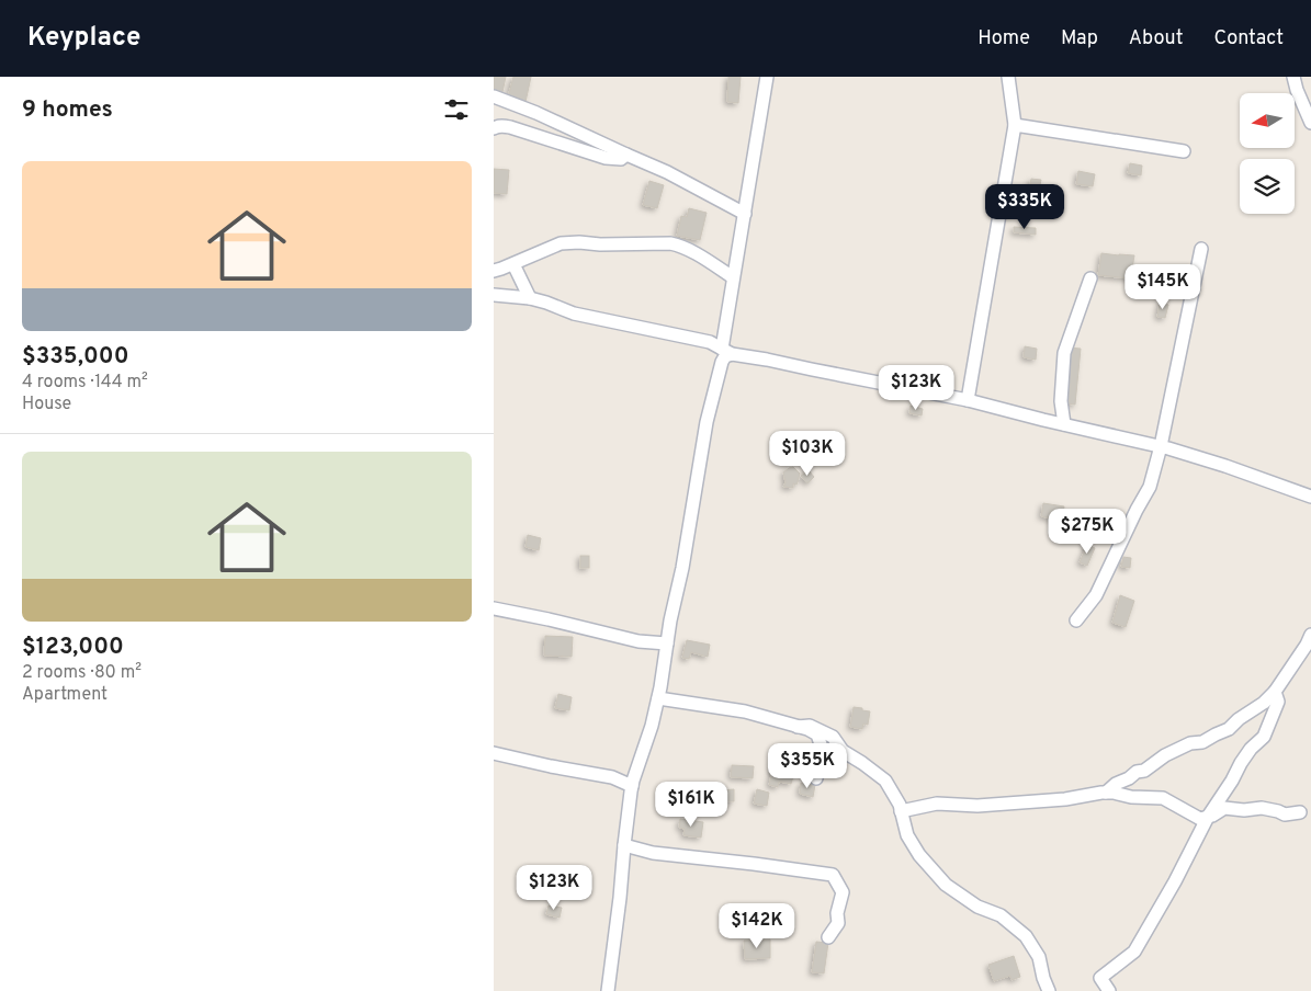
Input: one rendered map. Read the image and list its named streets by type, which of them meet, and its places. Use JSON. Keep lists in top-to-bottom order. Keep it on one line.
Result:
{"north":"left","page":{"header":"Keyplace","nav":["Home","Map","About","Contact"],"heading":"9 homes","list":[{"name":"$335,000","note":"4 rooms · 144 m² · House"},{"name":"$123,000","note":"2 rooms · 80 m² · Apartment"}],"price":["$335K","$145K","$123K","$103K","$275K","$355K","$161K","$123K","$142K"]}}
